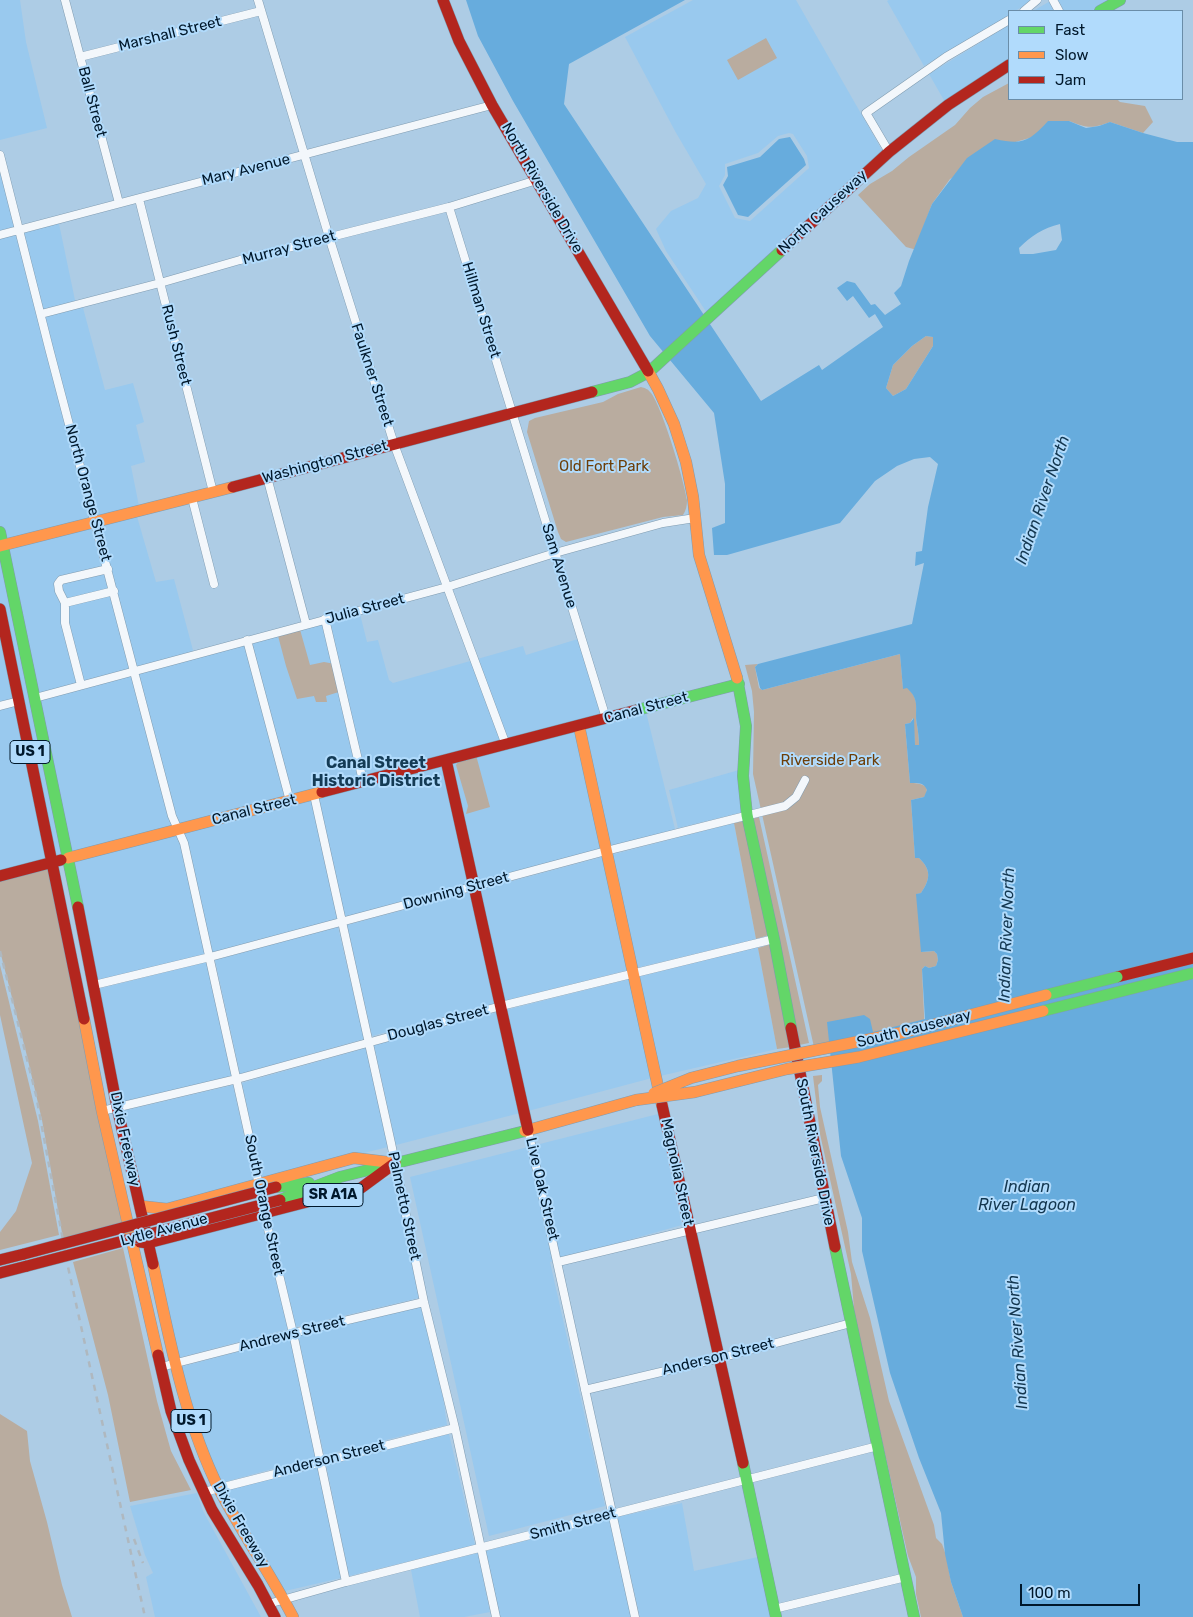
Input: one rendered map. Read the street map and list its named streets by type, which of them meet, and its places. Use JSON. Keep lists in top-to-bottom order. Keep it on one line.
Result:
{"streets":{"main road":["North Riverside Drive","North Causeway","Washington Street","Canal Street","US 1","South Causeway","Dixie Freeway","South Riverside Drive","Magnolia Street","Live Oak Street","SR A1A","Lytle Avenue"],"street":["Marshall Street","Ball Street","Mary Avenue","Murray Street","Hillman Street","Rush Street","Faulkner Street","North Orange Street","Sam Avenue","Julia Street","Downing Street","Douglas Street","South Orange Street","Palmetto Street","Andrews Street","Anderson Street","Smith Street"]},"crossings":[["Marshall Street","Ball Street"],["Marshall Street","Faulkner Street"],["Ball Street","Mary Avenue"],["Mary Avenue","North Riverside Drive"],["Mary Avenue","Rush Street"],["Mary Avenue","Faulkner Street"],["Mary Avenue","North Orange Street"],["North Riverside Drive","North Causeway"],["North Riverside Drive","Murray Street"],["North Riverside Drive","Washington Street"],["North Riverside Drive","Julia Street"],["North Causeway","Washington Street"],["Murray Street","Hillman Street"],["Murray Street","Rush Street"],["Murray Street","Faulkner Street"],["Murray Street","North Orange Street"],["Hillman Street","Washington Street"],["Hillman Street","Sam Avenue"],["Rush Street","Washington Street"],["Faulkner Street","Washington Street"],["Faulkner Street","Julia Street"],["Faulkner Street","Canal Street"],["Washington Street","North Orange Street"],["Washington Street","Sam Avenue"],["Washington Street","US 1"],["Washington Street","Dixie Freeway"],["North Orange Street","Julia Street"],["North Orange Street","Canal Street"],["North Orange Street","South Orange Street"],["Sam Avenue","Julia Street"],["Sam Avenue","Canal Street"],["Julia Street","Dixie Freeway"],["Canal Street","Dixie Freeway"],["Canal Street","South Riverside Drive"],["Canal Street","Magnolia Street"],["Canal Street","Live Oak Street"],["Canal Street","South Orange Street"],["Canal Street","Palmetto Street"],["US 1","Dixie Freeway"],["Downing Street","Dixie Freeway"],["Downing Street","South Riverside Drive"],["Downing Street","Magnolia Street"],["Downing Street","Live Oak Street"],["Downing Street","South Orange Street"],["Downing Street","Palmetto Street"],["Douglas Street","Dixie Freeway"],["Douglas Street","South Riverside Drive"],["Douglas Street","Magnolia Street"],["Douglas Street","Live Oak Street"],["Douglas Street","South Orange Street"],["Douglas Street","Palmetto Street"],["South Causeway","Live Oak Street"],["South Causeway","Lytle Avenue"],["Dixie Freeway","SR A1A"],["Dixie Freeway","Andrews Street"],["Dixie Freeway","Anderson Street"],["Dixie Freeway","Smith Street"],["South Riverside Drive","Anderson Street"],["South Riverside Drive","Smith Street"],["Magnolia Street","Anderson Street"],["Magnolia Street","Smith Street"],["Live Oak Street","Lytle Avenue"],["Live Oak Street","Anderson Street"],["Live Oak Street","Smith Street"],["SR A1A","South Orange Street"],["SR A1A","Palmetto Street"],["SR A1A","Lytle Avenue"],["South Orange Street","Andrews Street"],["South Orange Street","Anderson Street"],["South Orange Street","Smith Street"],["Palmetto Street","Lytle Avenue"],["Palmetto Street","Andrews Street"],["Palmetto Street","Anderson Street"],["Palmetto Street","Smith Street"]],"districts":["Canal Street Historic District"],"water":["Indian River North","Indian River Lagoon"],"parks":["Old Fort Park","Riverside Park"],"legend":["Fast","Slow","Jam"],"scale_bar":"100 m"}
